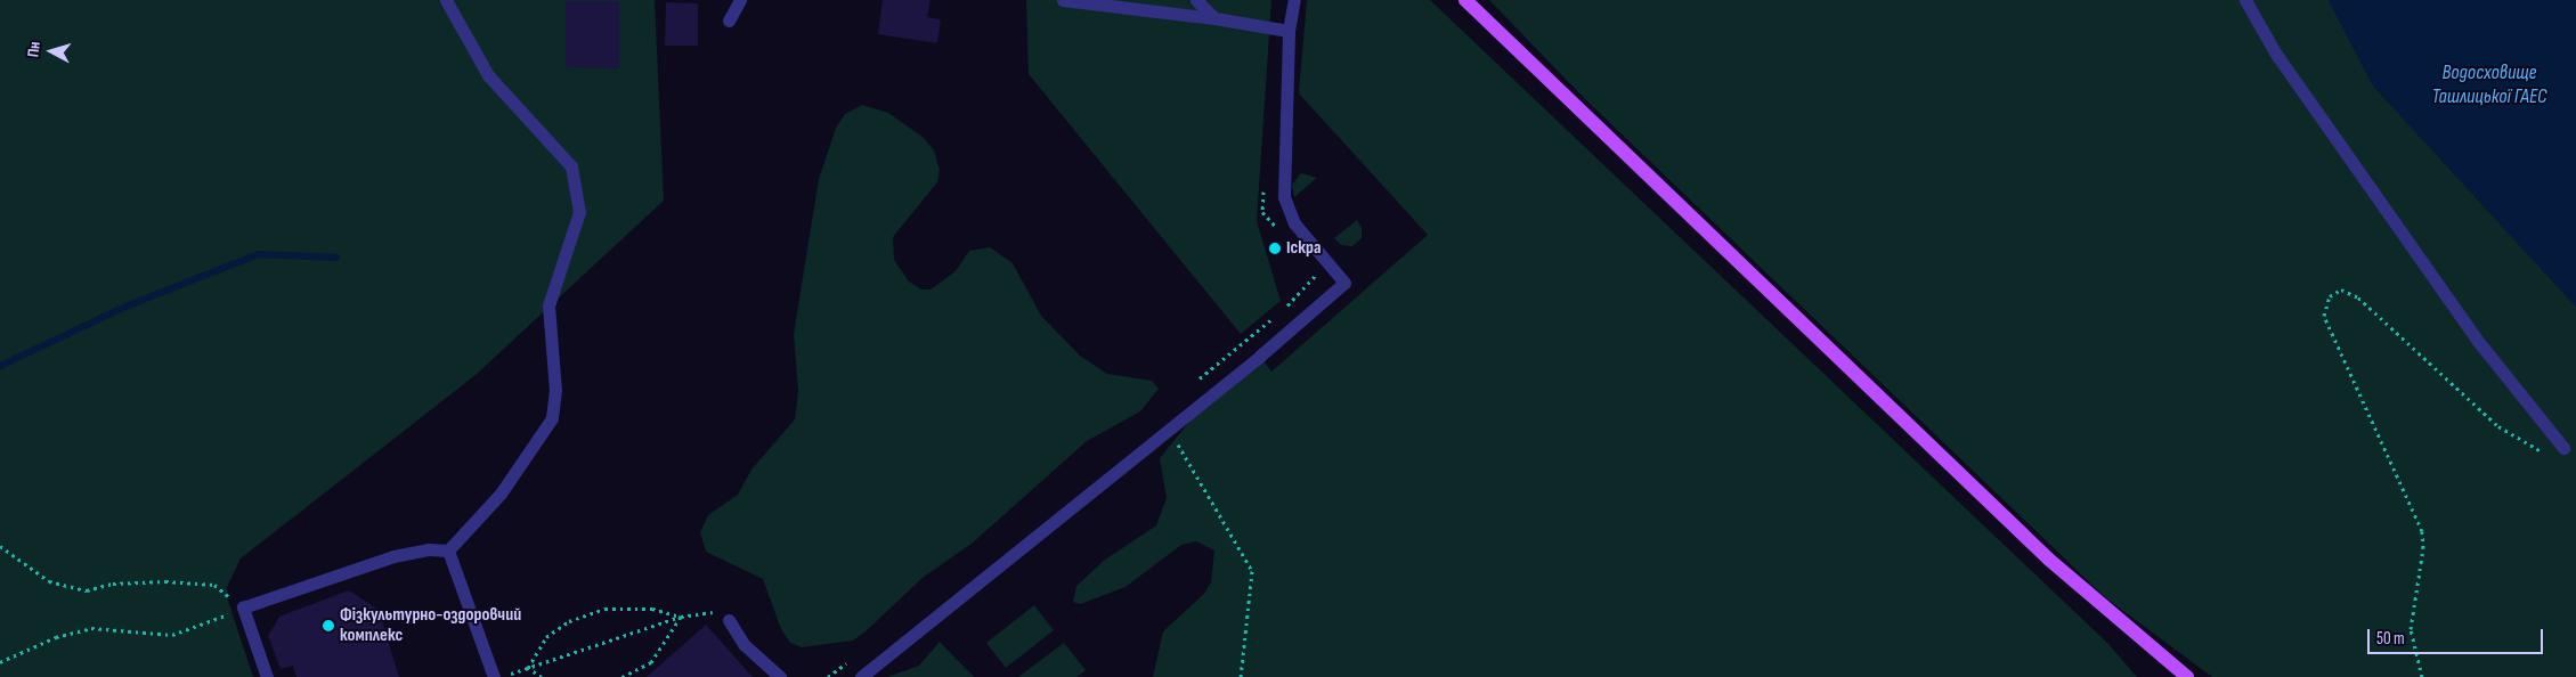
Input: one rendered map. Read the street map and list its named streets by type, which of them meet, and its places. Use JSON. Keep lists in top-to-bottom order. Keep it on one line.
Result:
{"water":["Водосховище Ташлицької ГАЕС"],"places":["Іскра","Фізкультурно-оздоровчий комплекс"],"scale_bar":"50 m","north":"left"}
